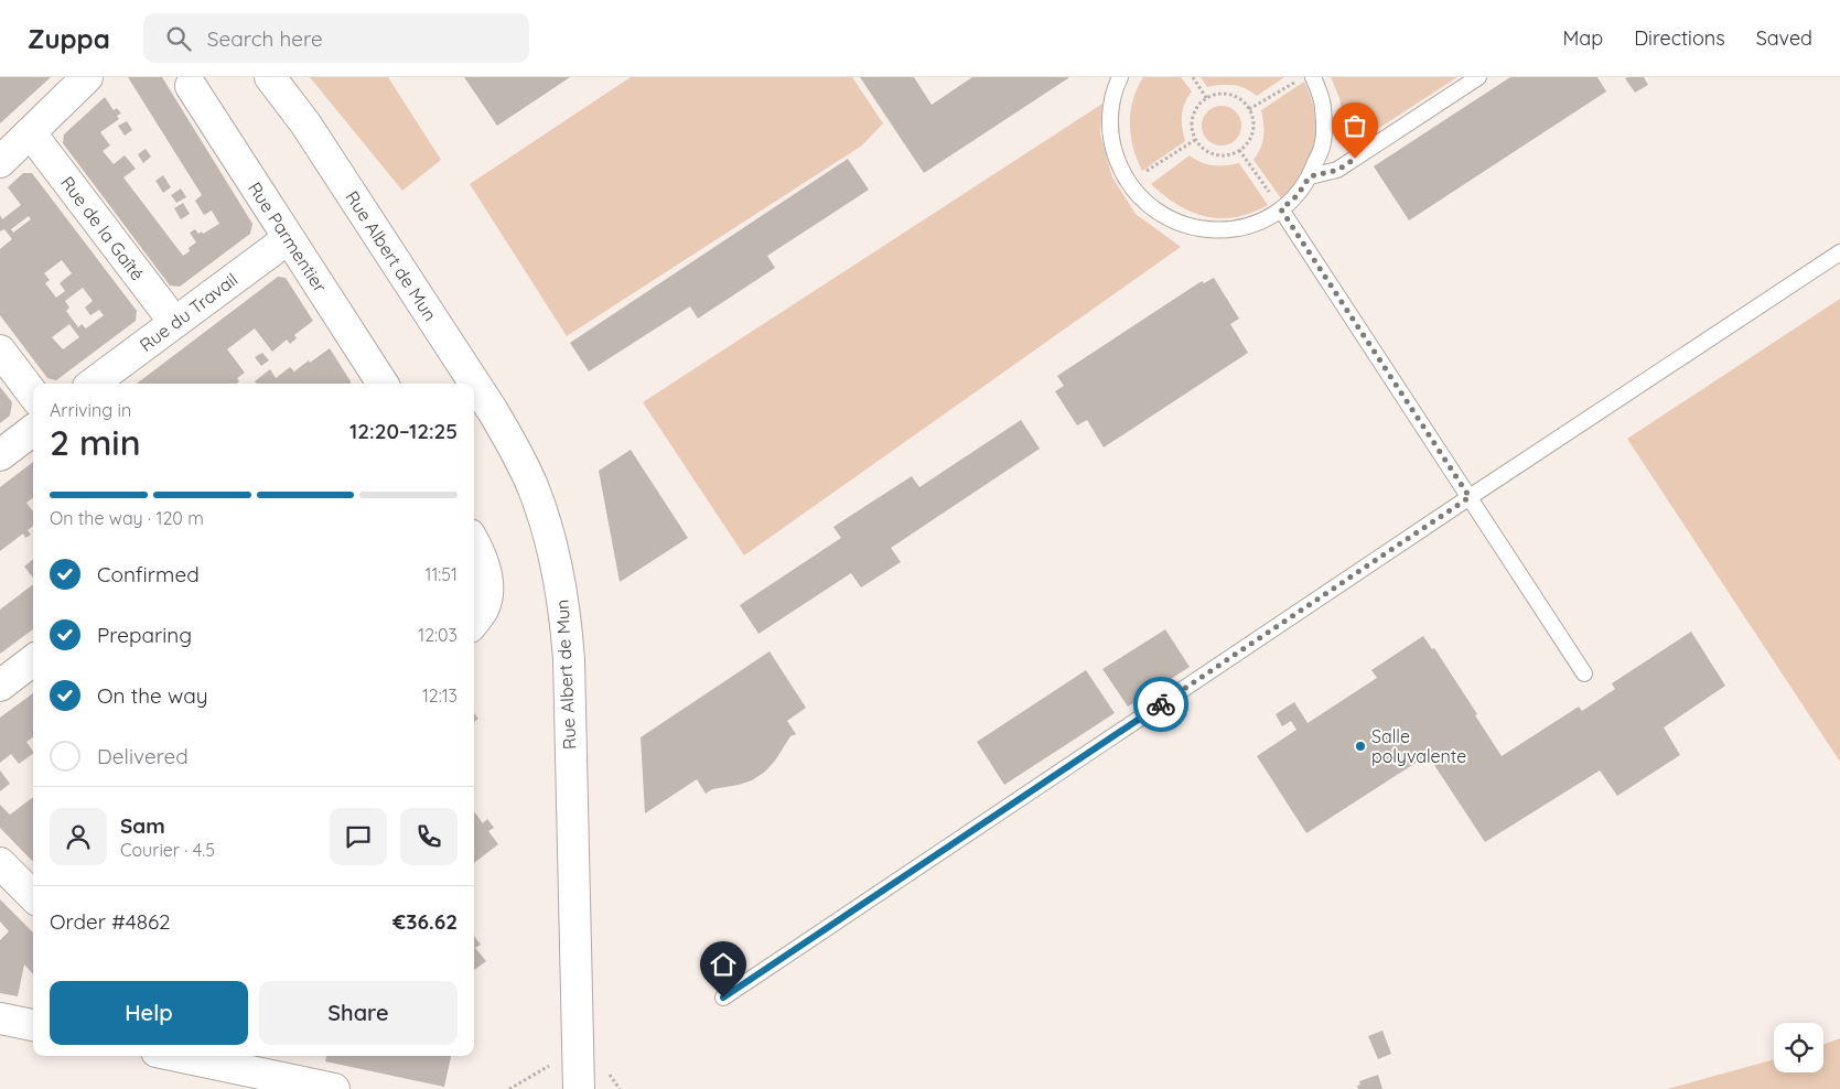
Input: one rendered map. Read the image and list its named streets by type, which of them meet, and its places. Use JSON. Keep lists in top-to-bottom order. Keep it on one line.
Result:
{"streets":{"street":["Rue de la Gaîté","Rue Parmentier","Rue Albert de Mun","Rue du Travail"]},"crossings":[["Rue de la Gaîté","Rue du Travail"],["Rue Parmentier","Rue du Travail"]],"places":["Salle polyvalente"],"page":{"header":"Zuppa","search":"Search here","nav":["Map","Directions","Saved"],"heading":["2 min","Arriving in","12:20–12:25"],"panel":["Sam","Courier · 4.5","Order #4862","€36.62"],"bar":"On the way · 120 m","list":[["Confirmed","11:51"],["Preparing","12:03"],["On the way","12:13"],"Delivered"],"buttons":["Help","Share"]}}
